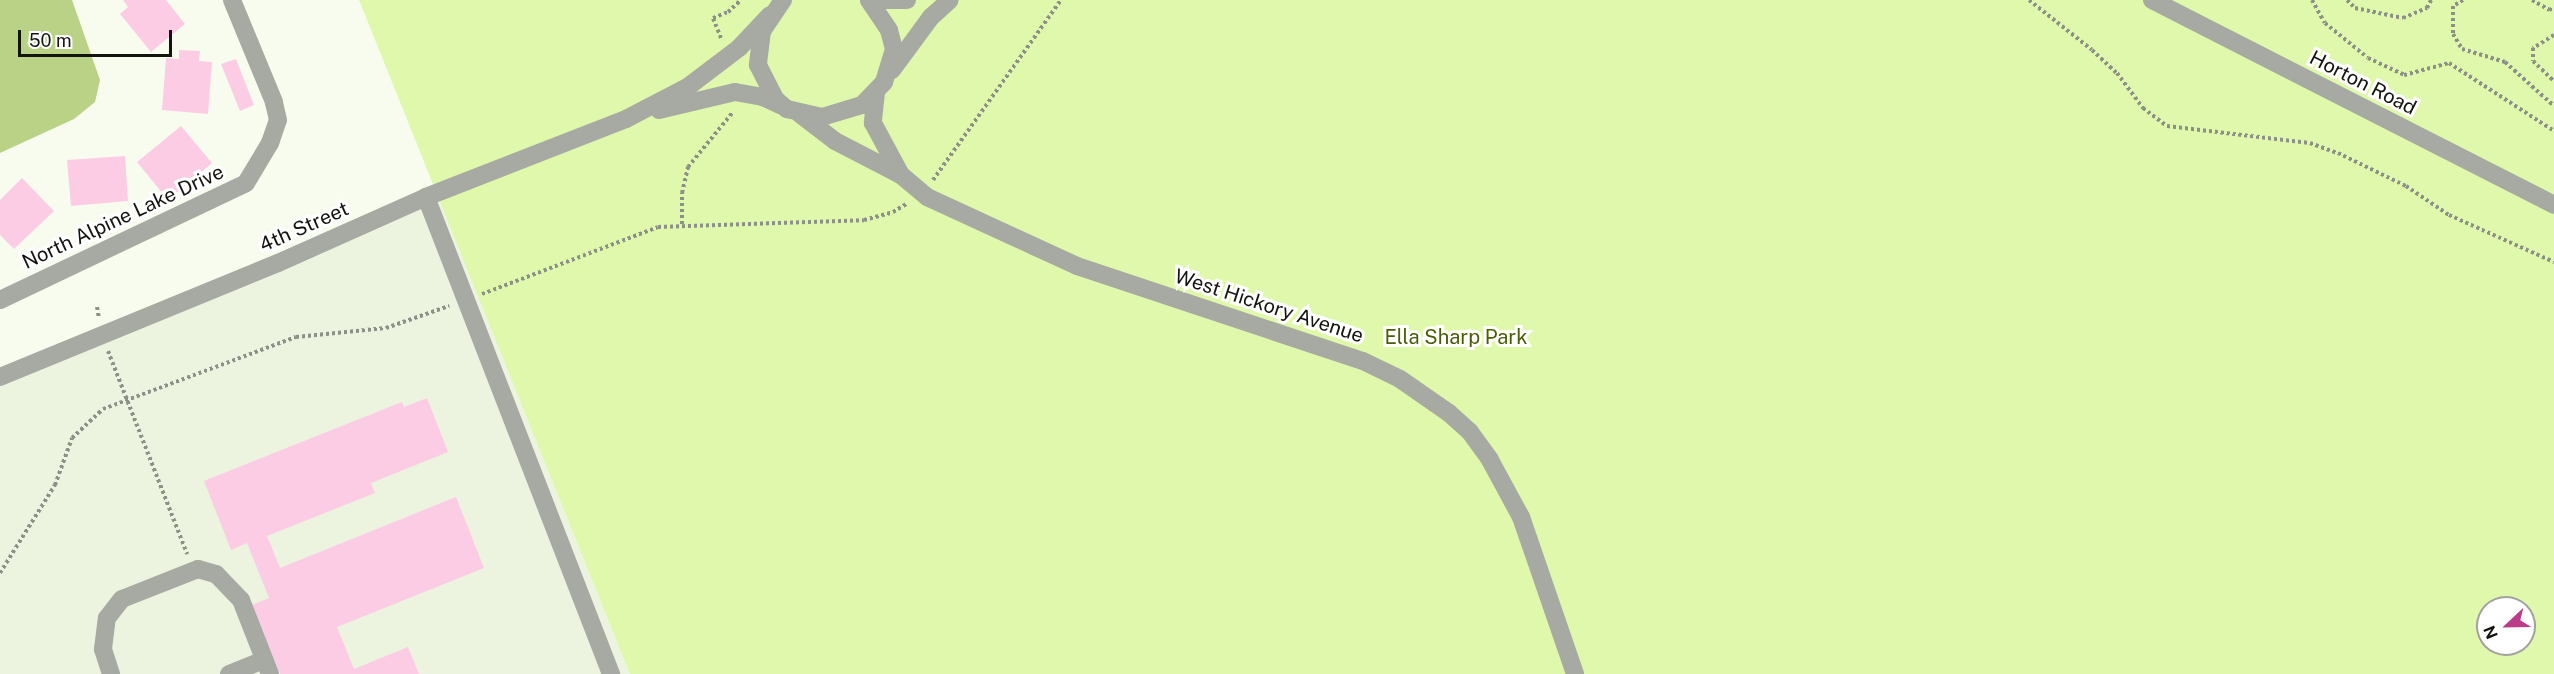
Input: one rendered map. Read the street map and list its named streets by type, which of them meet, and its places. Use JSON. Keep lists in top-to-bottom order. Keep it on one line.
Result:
{"streets":{"street":["Horton Road","North Alpine Lake Drive","4th Street","West Hickory Avenue"]},"crossings":[["4th Street","West Hickory Avenue"]],"parks":["Ella Sharp Park"],"scale_bar":"50 m","north":"left"}
